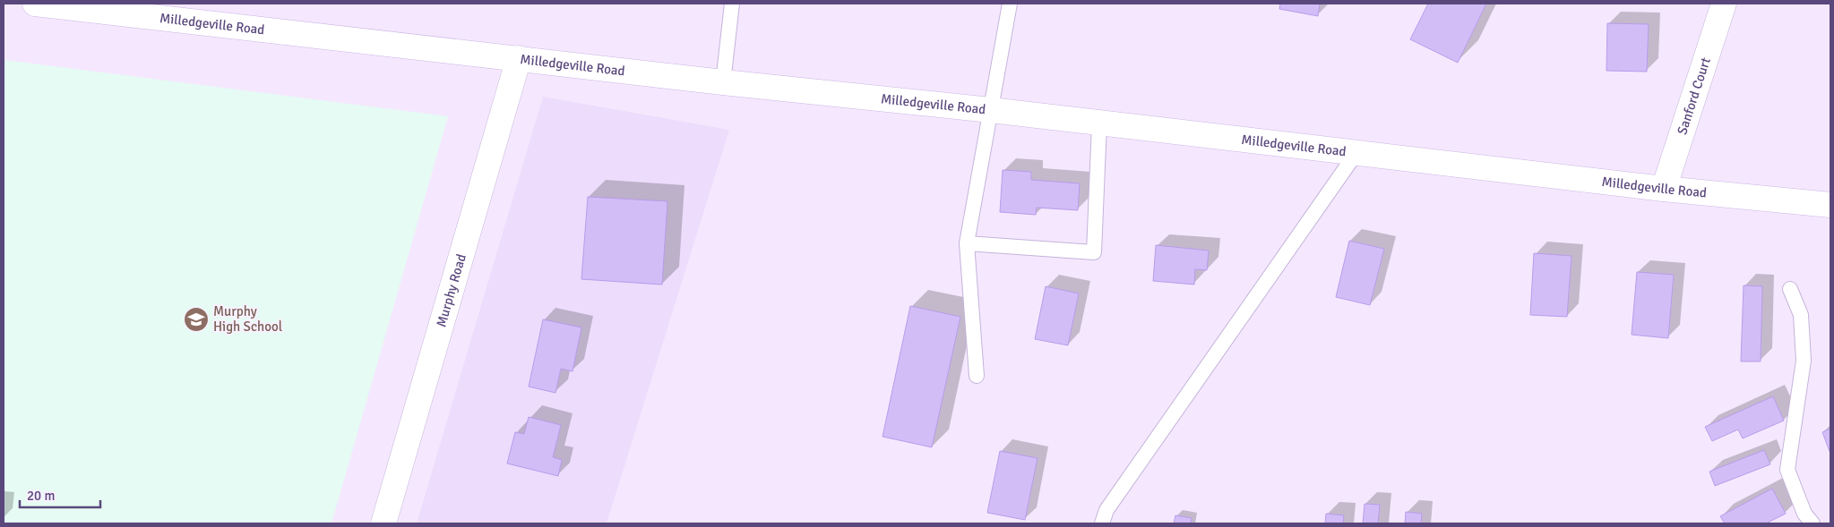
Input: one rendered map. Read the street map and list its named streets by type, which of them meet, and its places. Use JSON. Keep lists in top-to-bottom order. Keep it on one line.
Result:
{"streets":{"street":["Milledgeville Road","Sanford Court","Murphy Road"]},"crossings":[["Milledgeville Road","Sanford Court"],["Milledgeville Road","Murphy Road"]],"places":{"school or university":["Murphy High School"]},"scale_bar":"20 m"}
